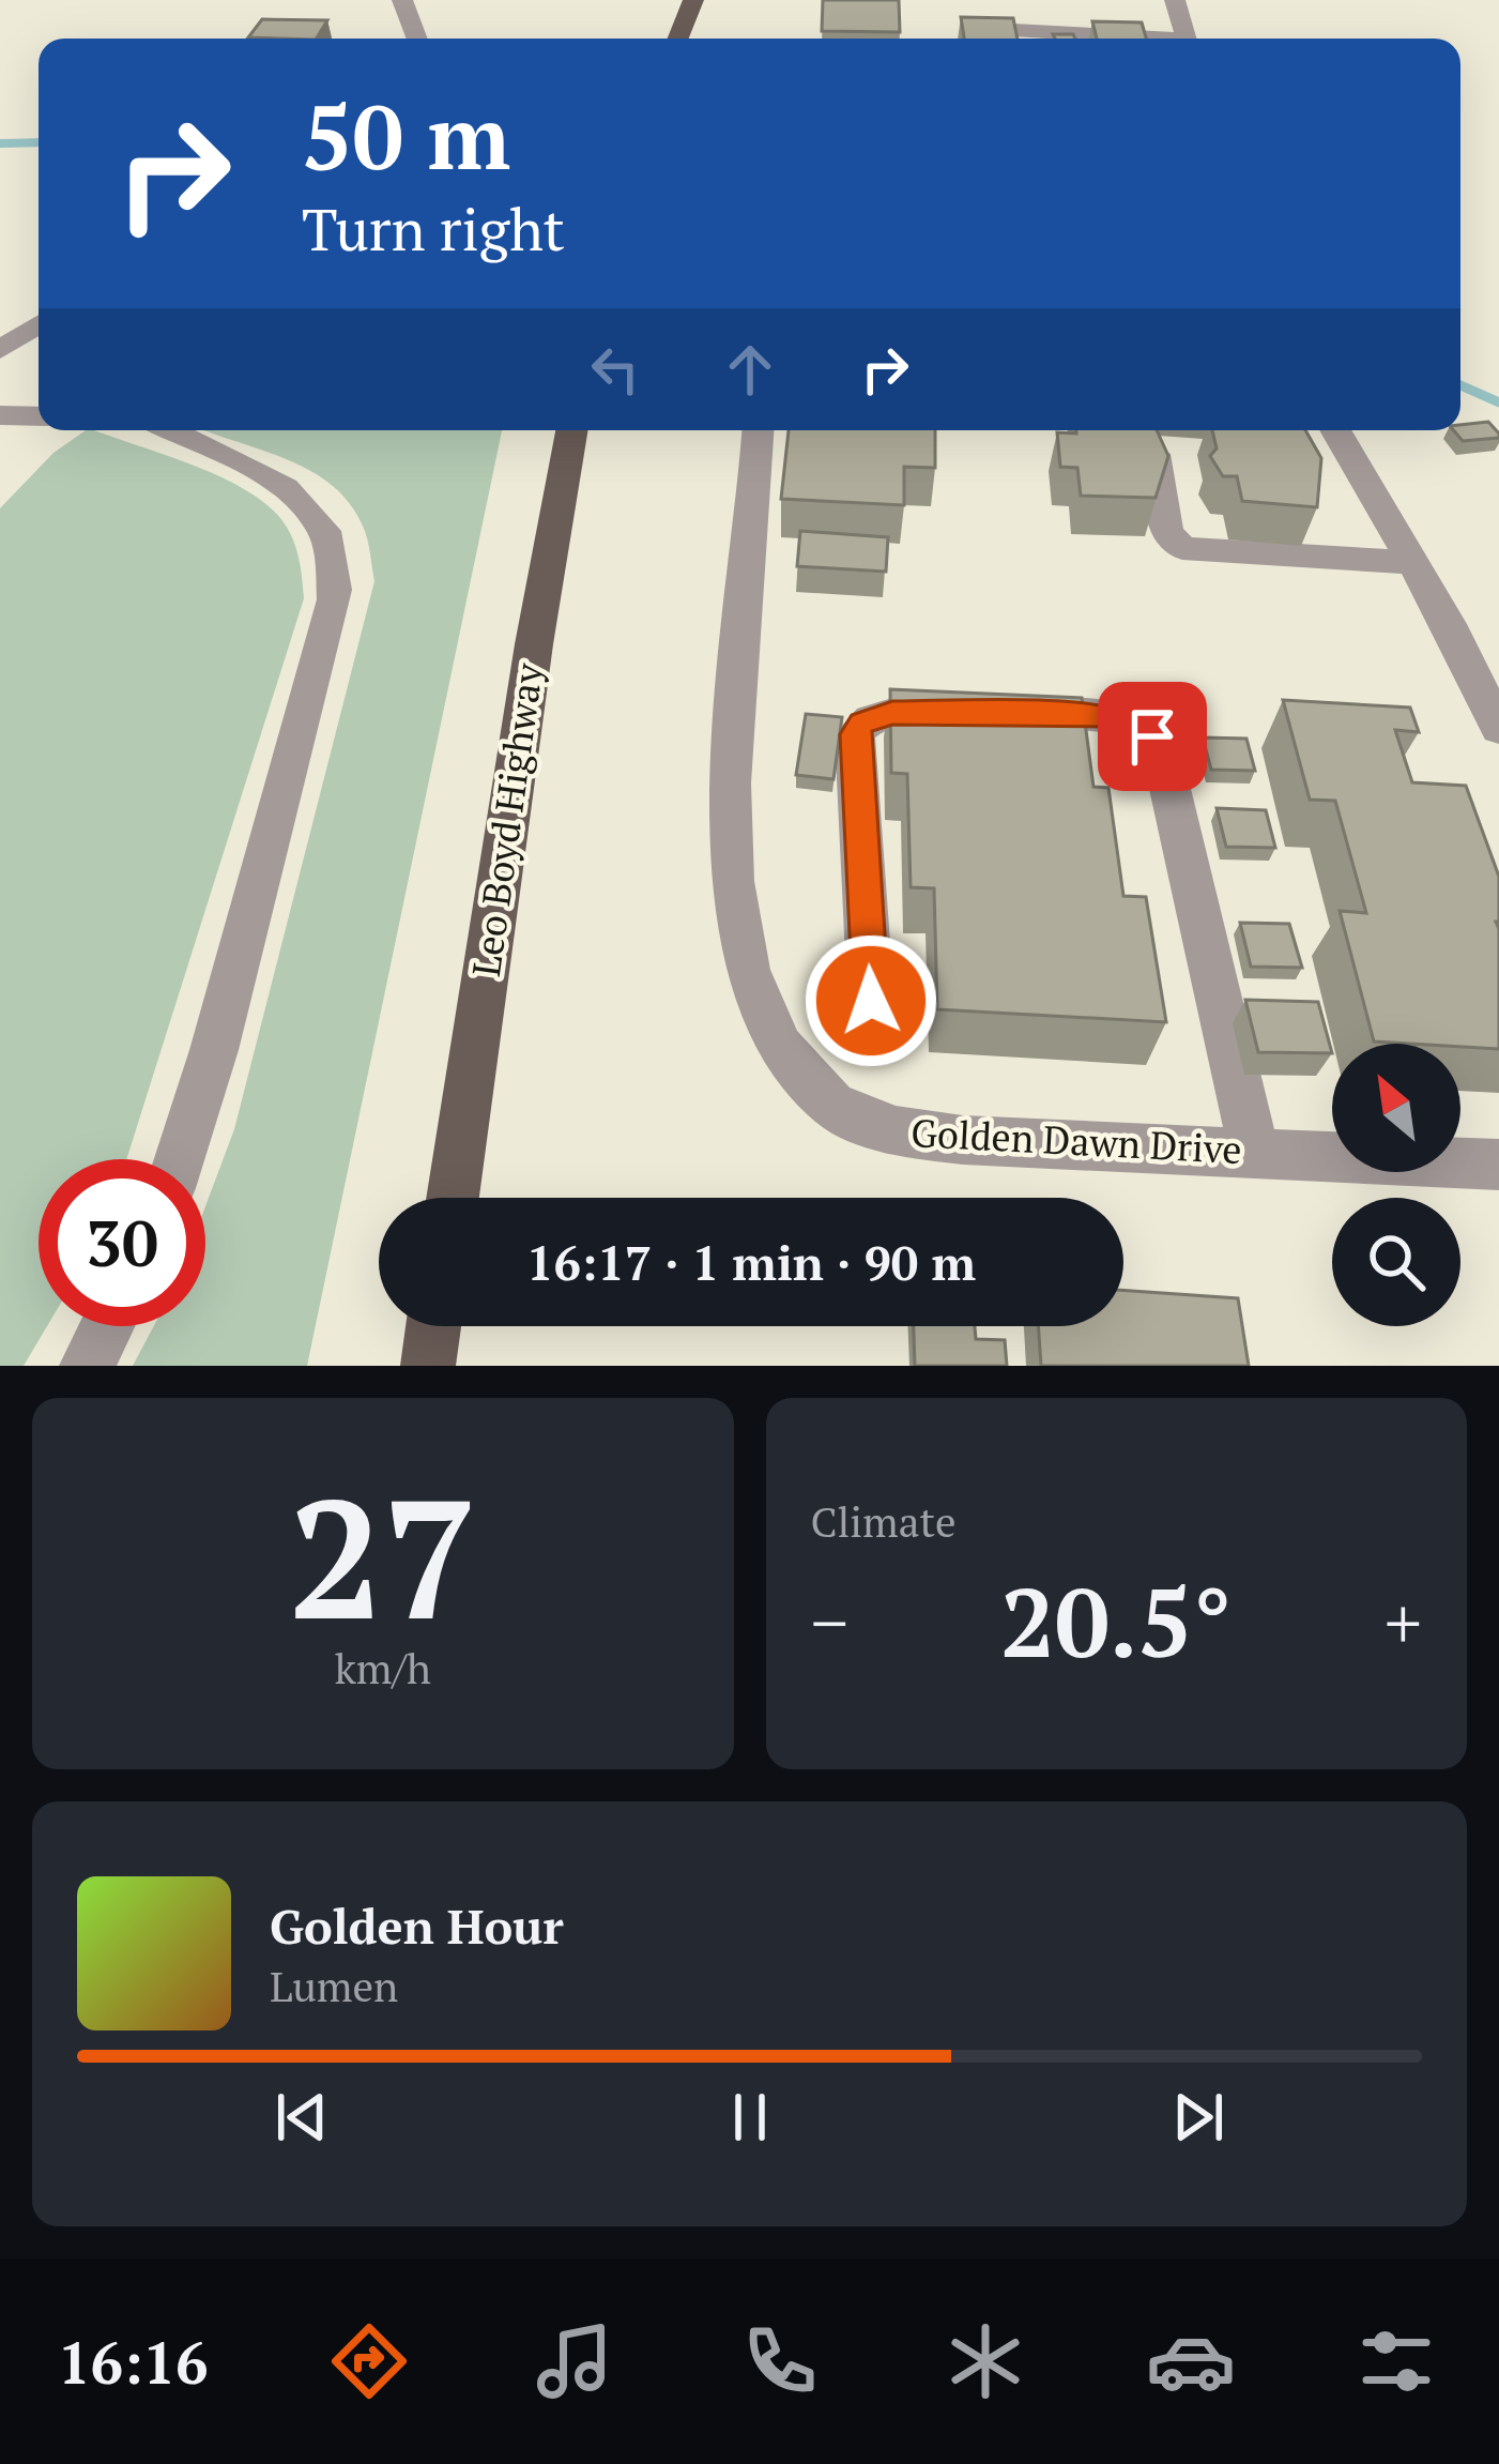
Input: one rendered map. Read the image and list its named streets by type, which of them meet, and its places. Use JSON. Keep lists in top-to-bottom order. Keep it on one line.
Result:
{"streets":{"main road":["Leo Boyd Highway"],"street":["Golden Dawn Drive"]},"north":"top left","page":{"turn":["50 m","Turn right"],"limit":"30","trip":"16:17 · 1 min · 90 m","tile":[["27","km/h"],"Climate"],"heat":["−","20.5°","+"],"song":["Golden Hour","Lumen"],"tabs":"16:16"}}
